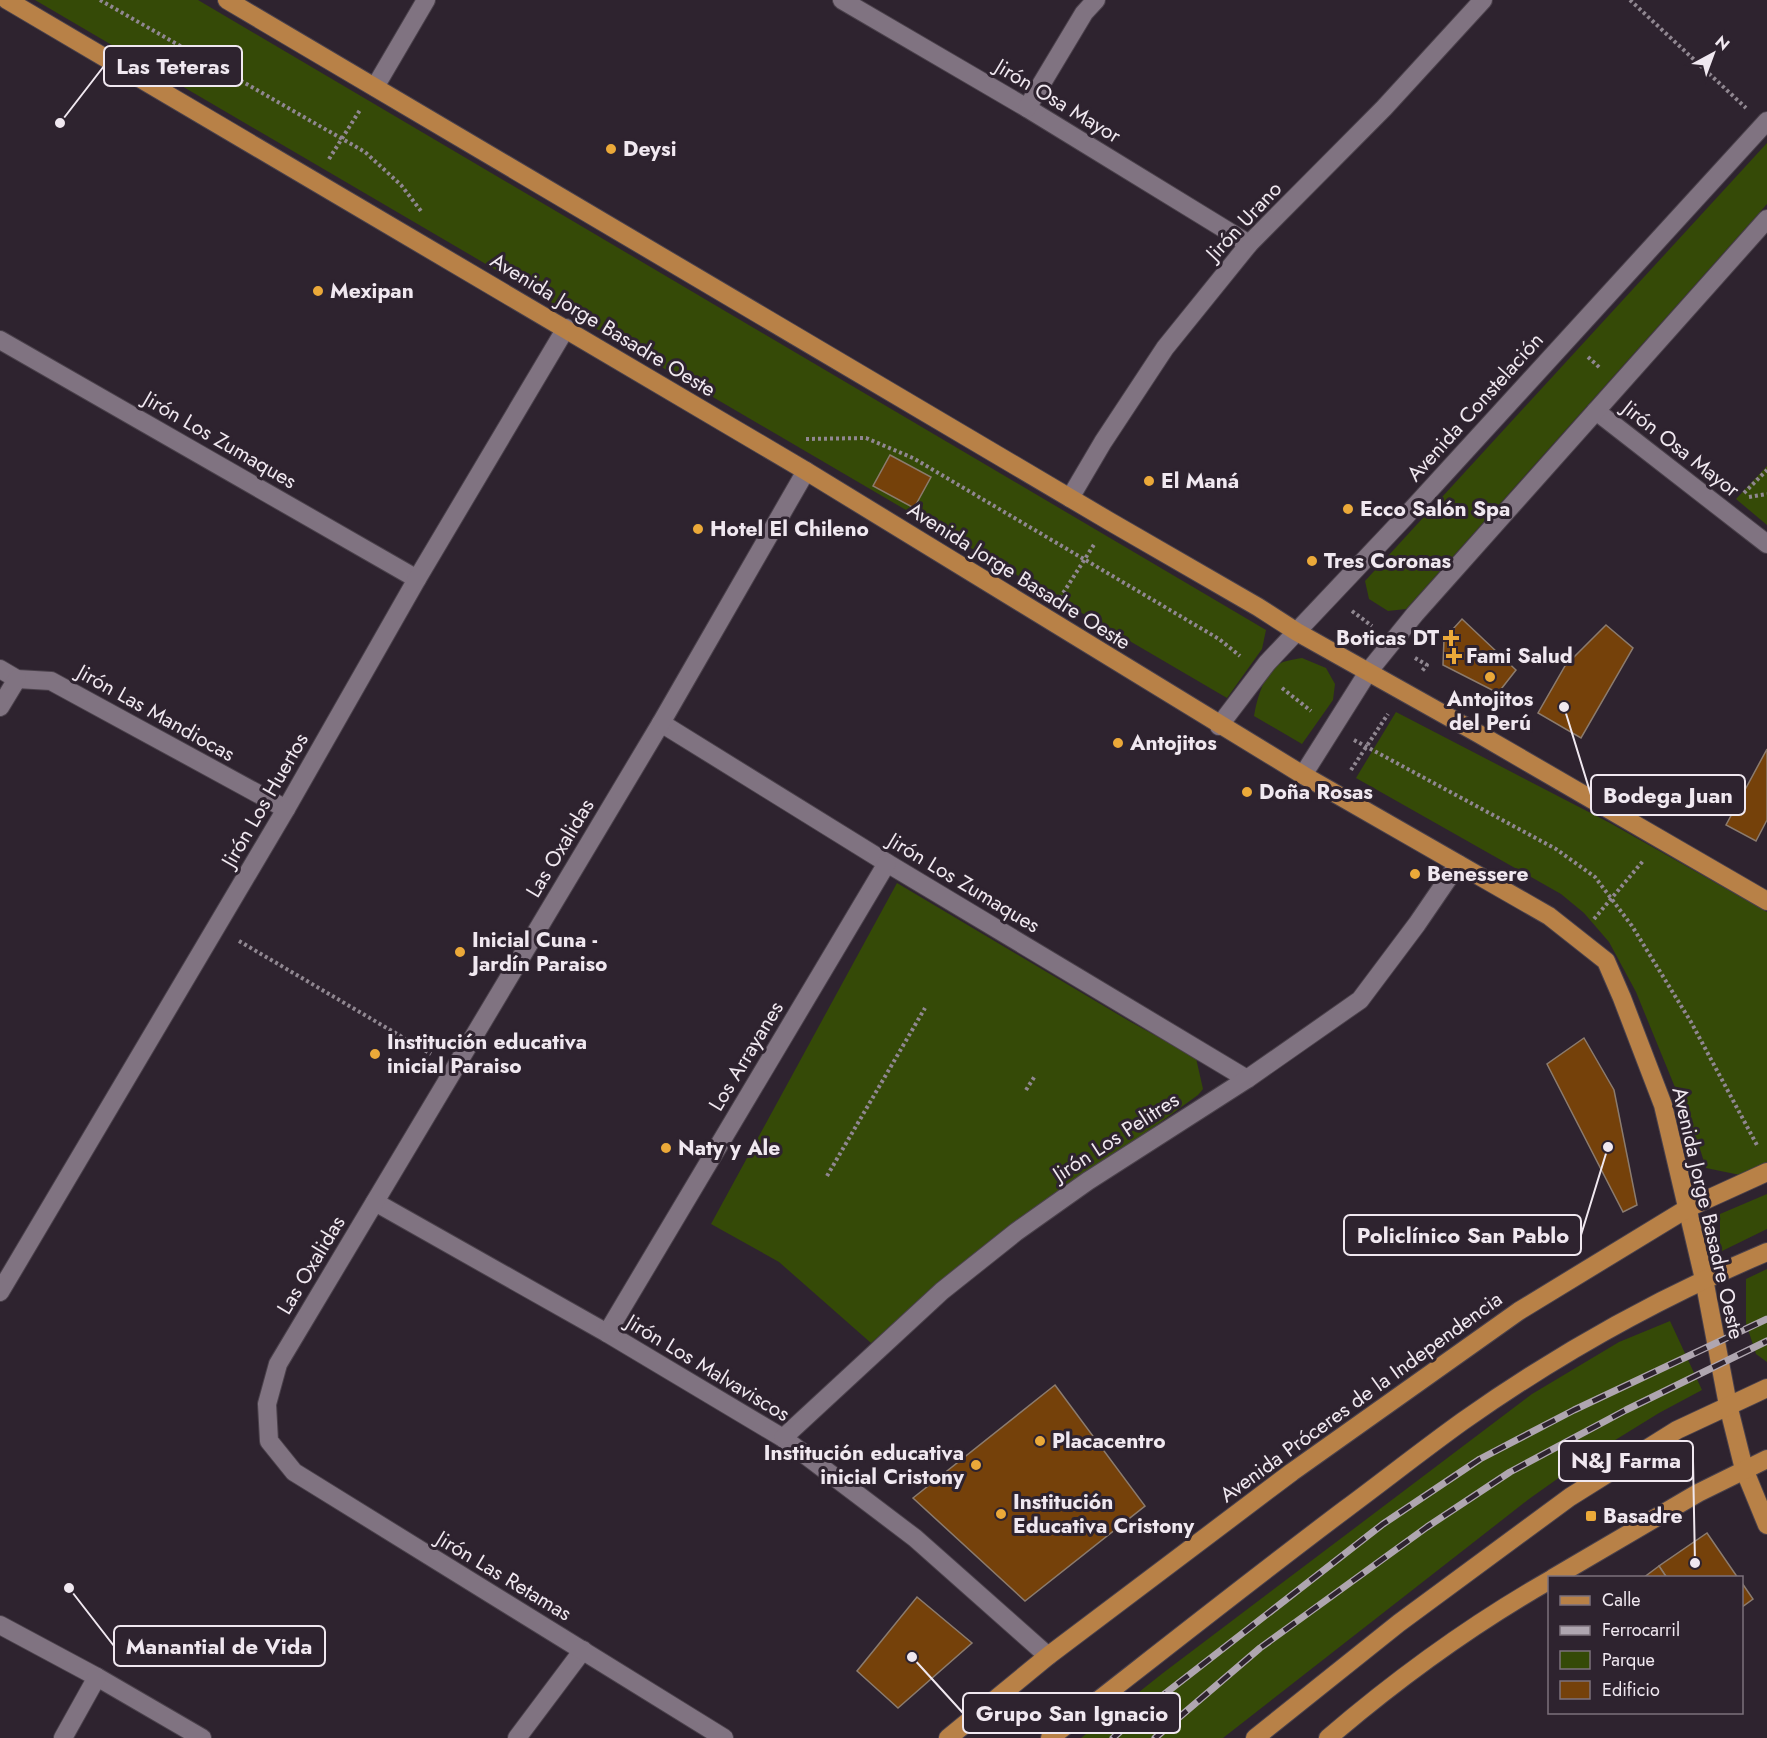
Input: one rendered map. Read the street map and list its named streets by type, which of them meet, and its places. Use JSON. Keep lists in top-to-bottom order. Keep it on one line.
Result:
{"streets":{"main road":["Avenida Jorge Basadre Oeste","Avenida Próceres de la Independencia"],"street":["Jirón Osa Mayor","Jirón Urano","Avenida Constelación","Jirón Los Zumaques","Jirón Las Mandiocas","Jirón Los Huertos","Las Oxalidas","Los Arrayanes","Jirón Los Pelitres","Jirón Los Malvaviscos","Jirón Las Retamas"]},"crossings":[["Jirón Osa Mayor","Jirón Urano"],["Avenida Jorge Basadre Oeste","Avenida Constelación"],["Avenida Jorge Basadre Oeste","Jirón Los Huertos"],["Avenida Jorge Basadre Oeste","Las Oxalidas"],["Avenida Jorge Basadre Oeste","Jirón Los Pelitres"],["Avenida Jorge Basadre Oeste","Avenida Próceres de la Independencia"],["Jirón Los Zumaques","Jirón Los Huertos"],["Jirón Los Zumaques","Las Oxalidas"],["Jirón Los Zumaques","Los Arrayanes"],["Jirón Los Zumaques","Jirón Los Pelitres"],["Jirón Las Mandiocas","Jirón Los Huertos"],["Las Oxalidas","Jirón Los Malvaviscos"],["Las Oxalidas","Jirón Las Retamas"],["Los Arrayanes","Jirón Los Malvaviscos"],["Jirón Los Pelitres","Jirón Los Malvaviscos"],["Jirón Los Malvaviscos","Avenida Próceres de la Independencia"]],"places":{"other":["Las Teteras","Deysi","Mexipan","El Maná","Ecco Salón Spa","Hotel El Chileno","Tres Coronas","Antojitos del Perú","Bodega Juan","Antojitos","Doña Rosas","Benessere","Inicial Cuna - Jardín Paraiso","Institución educativa inicial Paraiso","Policlínico San Pablo","Naty y Ale","Placacentro","Institución educativa inicial Cristony","Institución Educativa Cristony","N&J Farma","Manantial de Vida","Grupo San Ignacio"],"health":["Boticas DT","Fami Salud"],"transit":["Basadre"]},"legend":["Calle","Ferrocarril","Parque","Edificio"],"north":"top right"}
